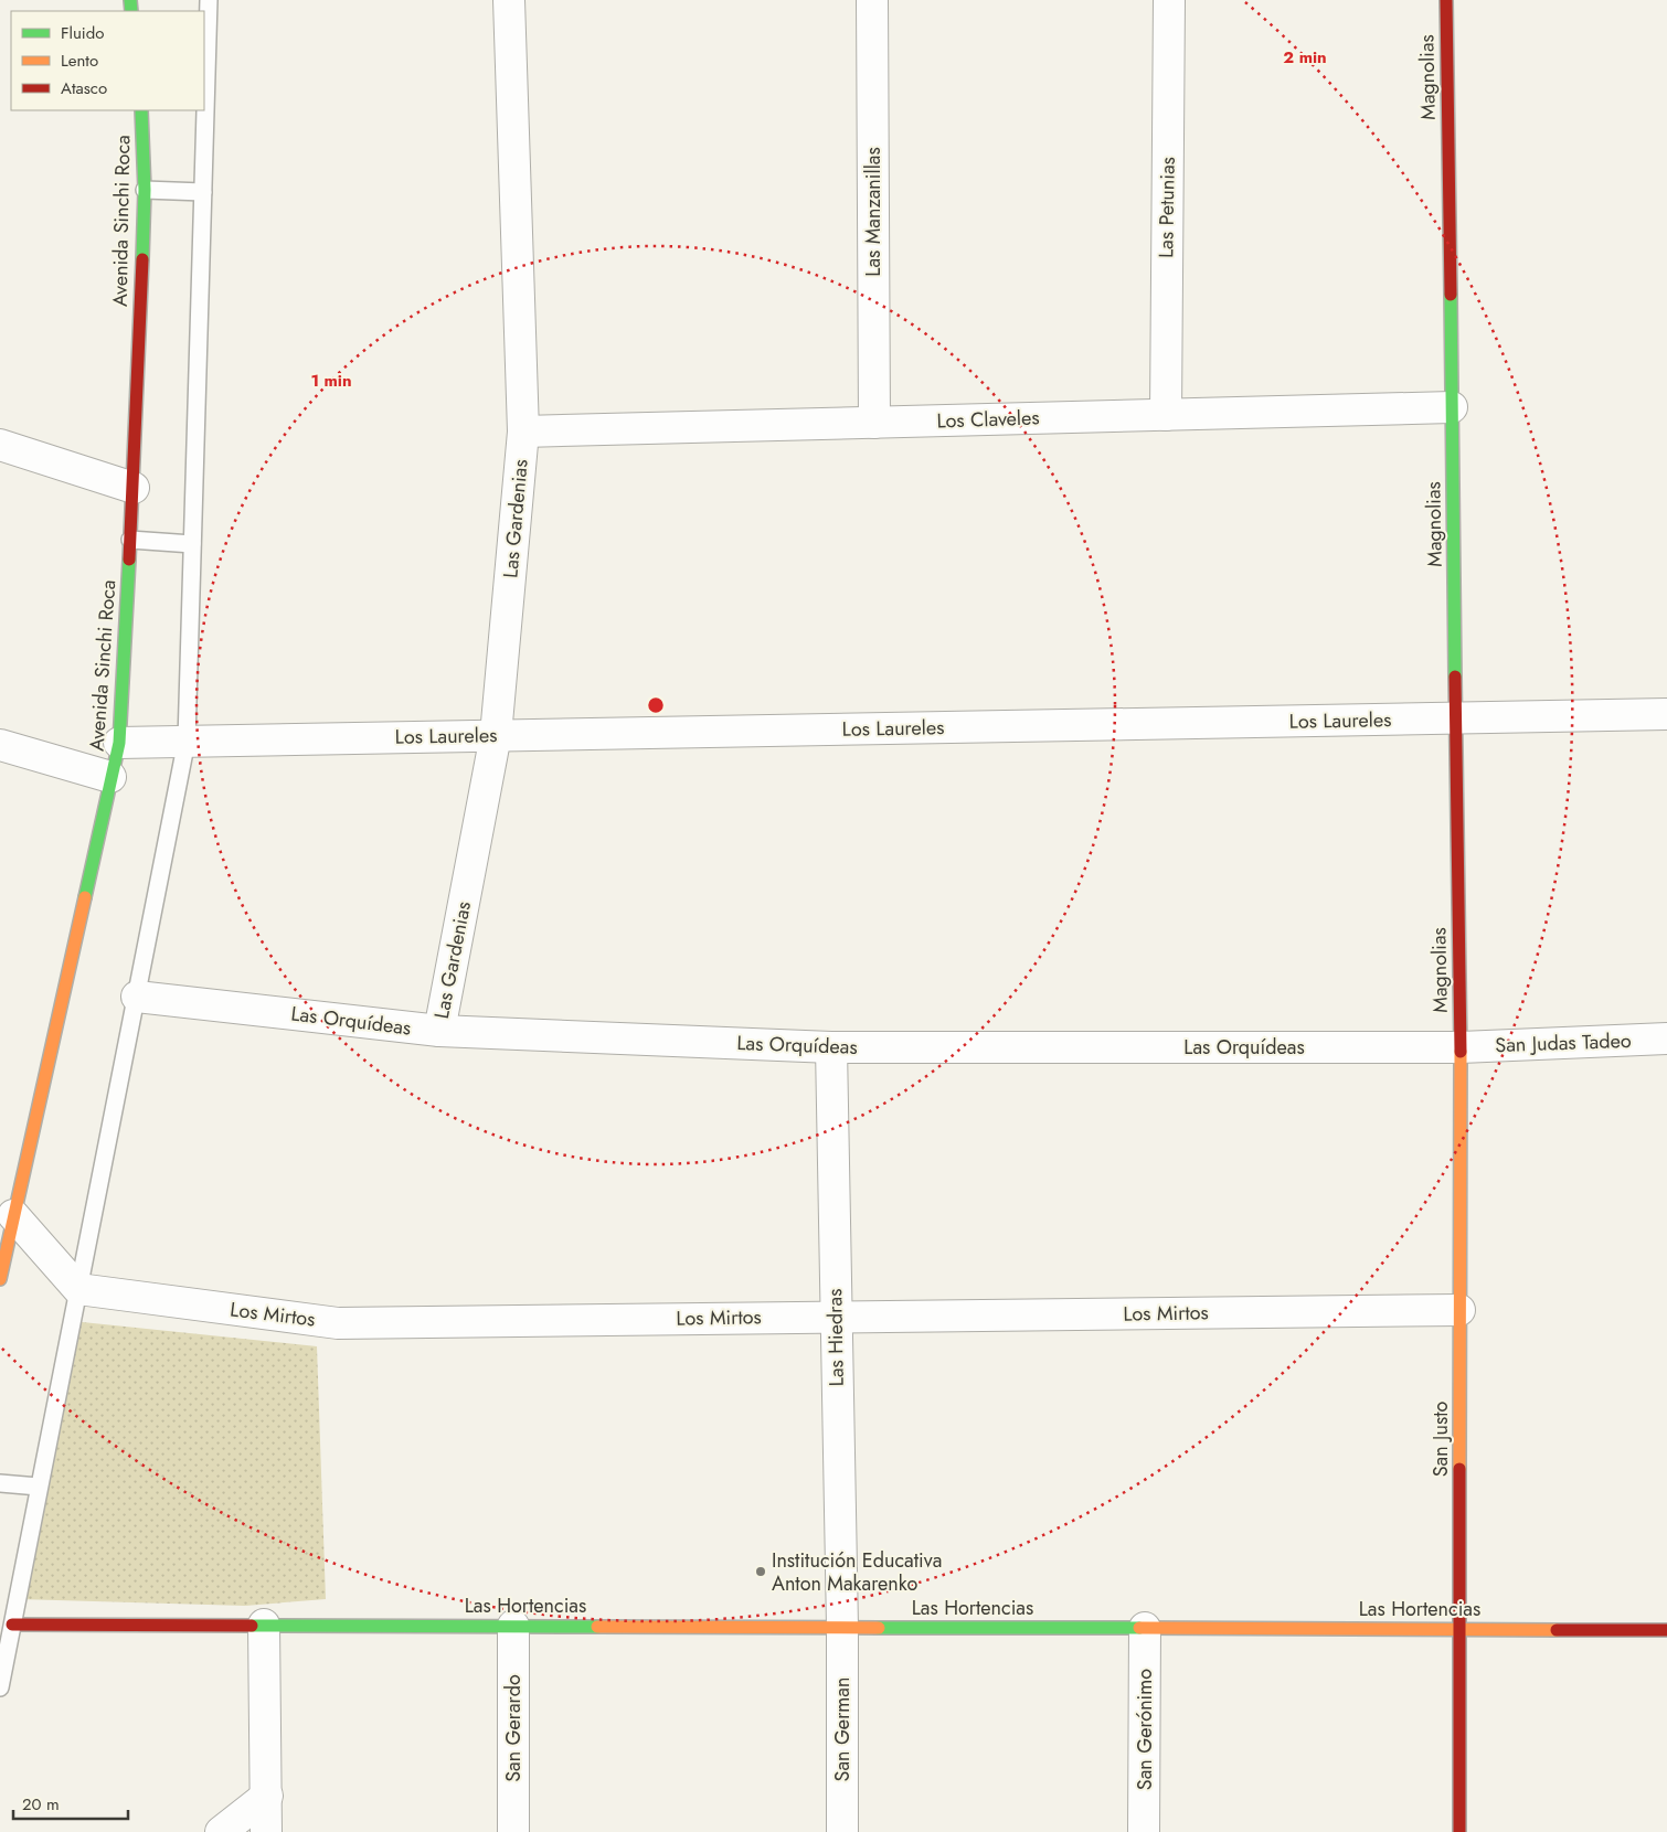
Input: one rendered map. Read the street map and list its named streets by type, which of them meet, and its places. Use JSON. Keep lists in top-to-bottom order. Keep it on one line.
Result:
{"streets":{"street":["Magnolias","Las Petunias","Las Manzanillas","Avenida Sinchi Roca","Los Claveles","Las Gardenias","Los Laureles","Las Orquídeas","San Judas Tadeo","Los Mirtos","Las Hiedras","San Justo","Las Hortencias","San Gerardo","San German","San Gerónimo"]},"crossings":[["Magnolias","Los Claveles"],["Magnolias","Los Laureles"],["Magnolias","Las Orquídeas"],["Magnolias","San Judas Tadeo"],["Magnolias","San Justo"],["Las Petunias","Los Claveles"],["Las Manzanillas","Los Claveles"],["Avenida Sinchi Roca","Los Laureles"],["Los Claveles","Las Gardenias"],["Las Gardenias","Los Laureles"],["Las Gardenias","Las Orquídeas"],["Las Orquídeas","San Judas Tadeo"],["Las Orquídeas","Las Hiedras"],["Las Orquídeas","San Justo"],["San Judas Tadeo","San Justo"],["Los Mirtos","Las Hiedras"],["Los Mirtos","San Justo"],["Las Hiedras","Las Hortencias"],["Las Hiedras","San German"],["San Justo","Las Hortencias"],["Las Hortencias","San Gerardo"],["Las Hortencias","San German"],["Las Hortencias","San Gerónimo"]],"places":["Institución Educativa Anton Makarenko"],"legend":["Fluido","Lento","Atasco"],"scale_bar":"20 m","rings":["2 min","1 min"]}
